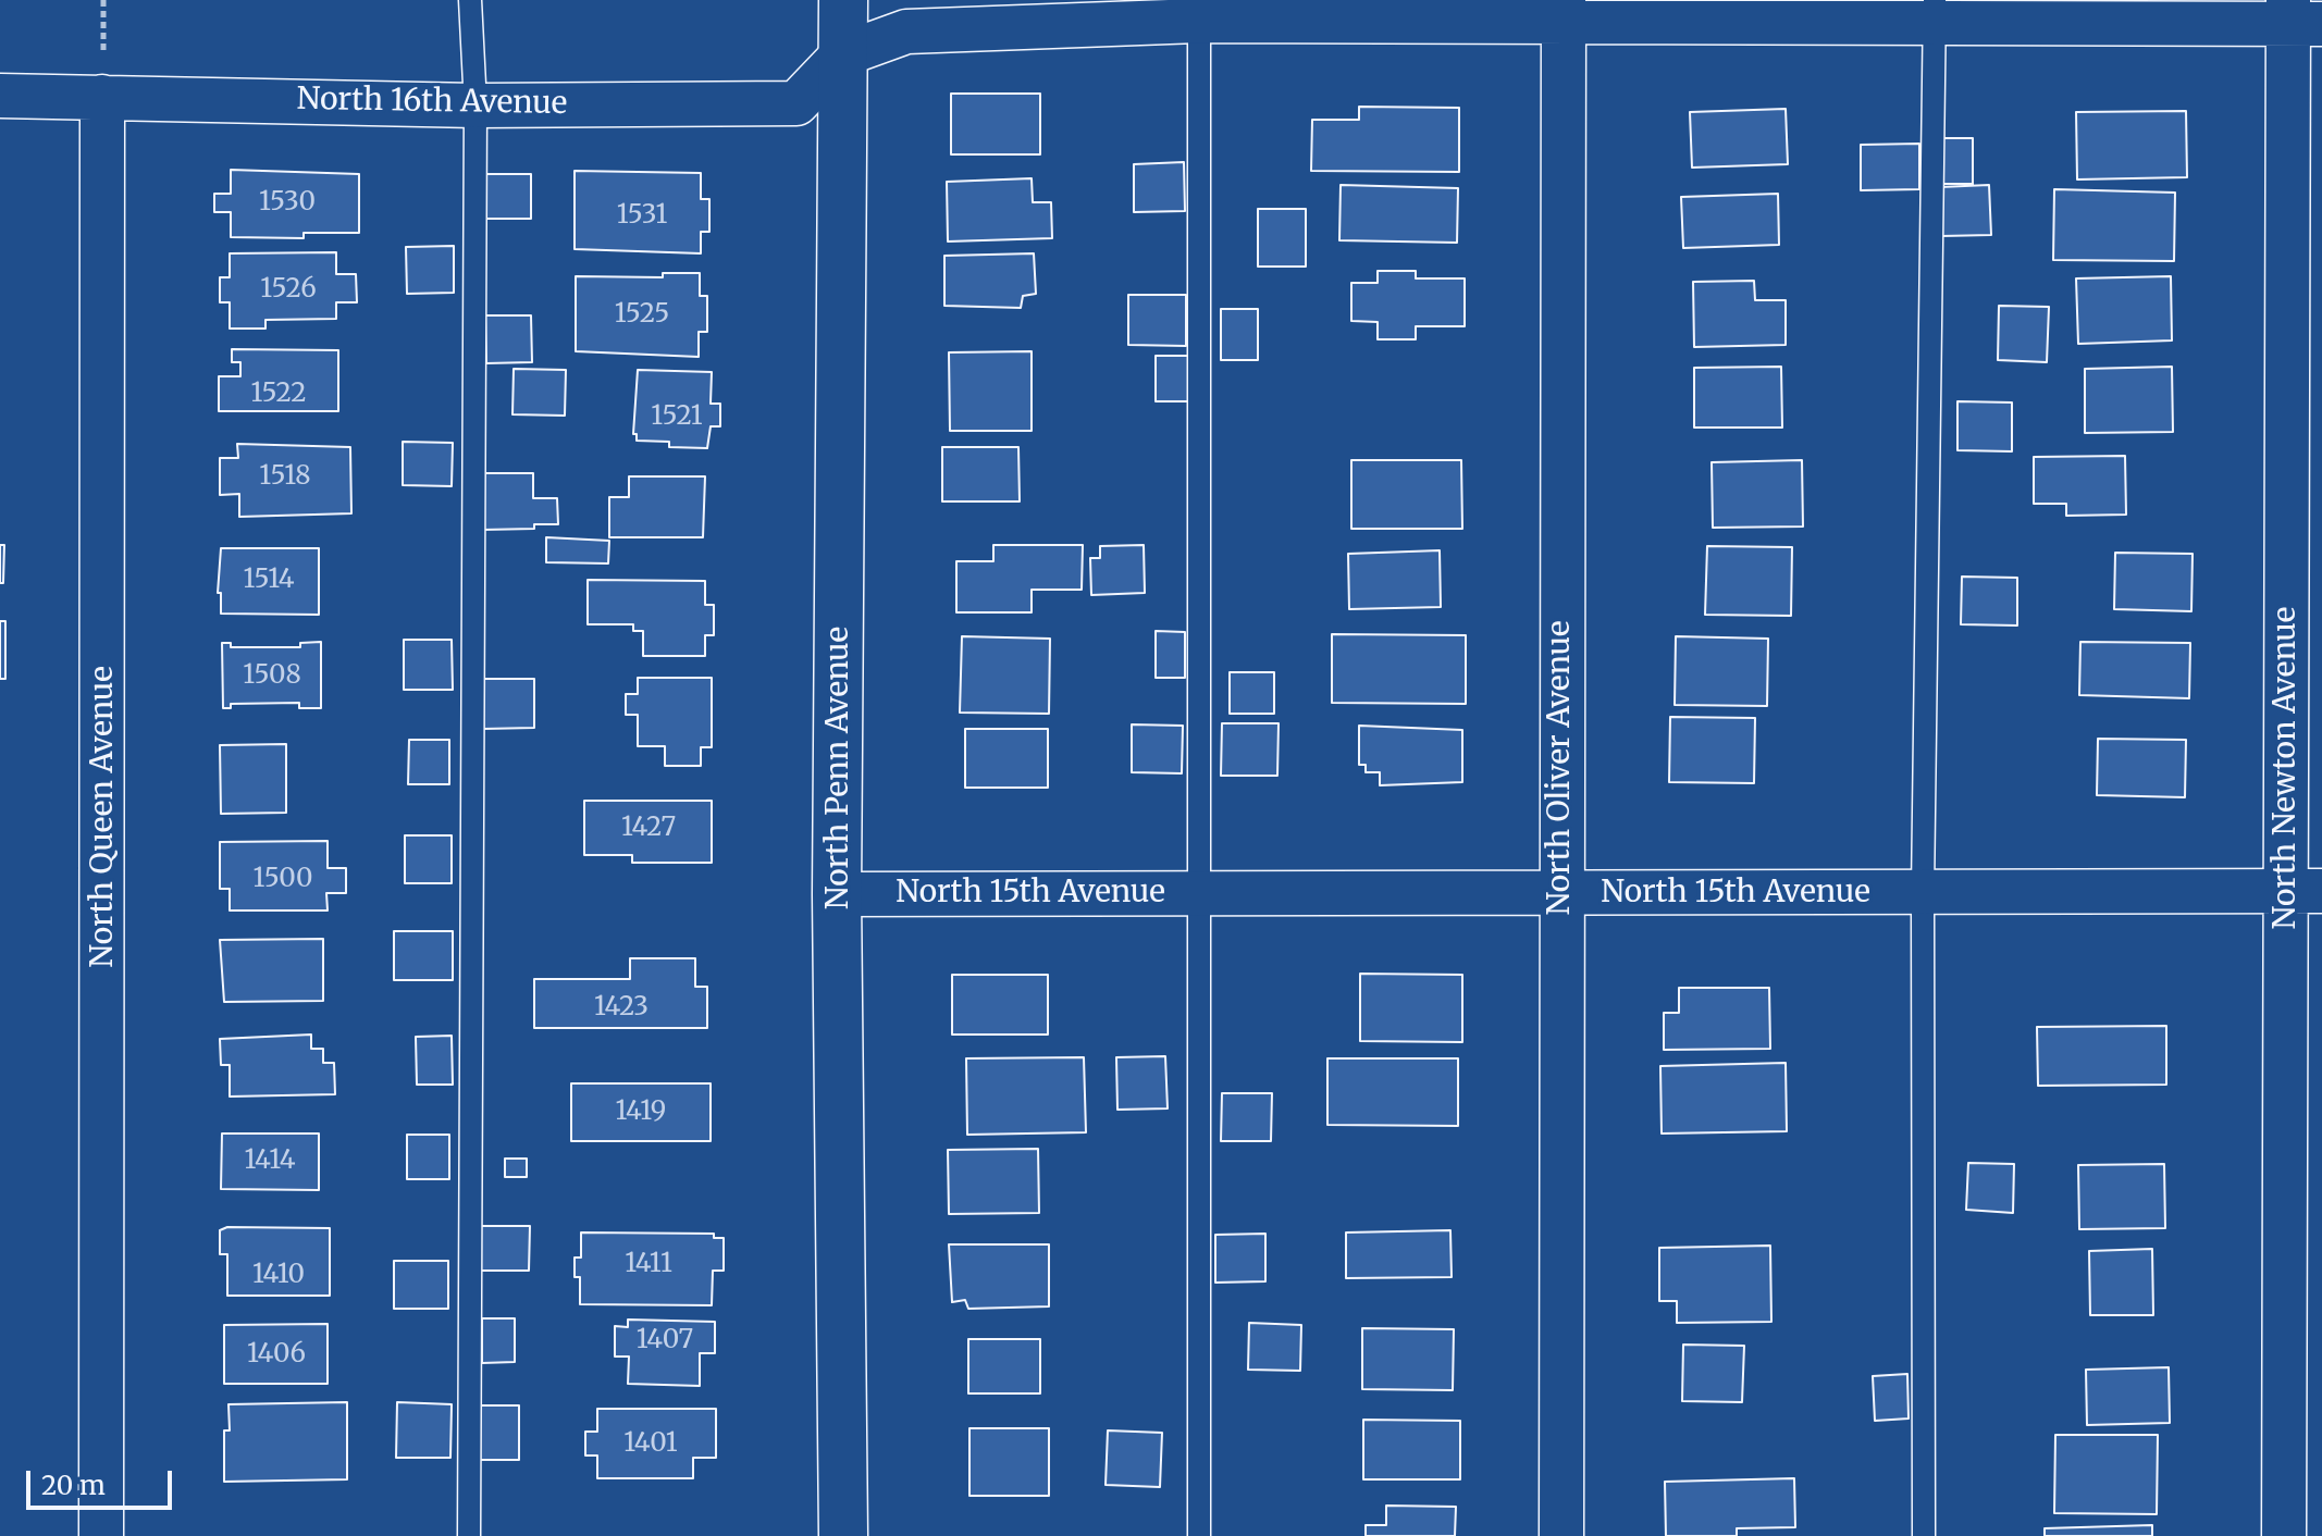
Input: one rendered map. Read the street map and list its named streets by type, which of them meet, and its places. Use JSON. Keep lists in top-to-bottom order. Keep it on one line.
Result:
{"streets":{"main road":["North Penn Avenue"],"street":["North 16th Avenue","North Oliver Avenue","North Newton Avenue","North Queen Avenue","North 15th Avenue"]},"crossings":[["North 16th Avenue","North Penn Avenue"],["North 16th Avenue","North Queen Avenue"],["North Penn Avenue","North 15th Avenue"],["North Oliver Avenue","North 15th Avenue"],["North Newton Avenue","North 15th Avenue"]],"house_numbers":["1530","1531","1526","1525","1522","1521","1518","1514","1508","1427","1500","1423","1419","1414","1411","1410","1407","1406","1401"],"scale_bar":"20 m"}
